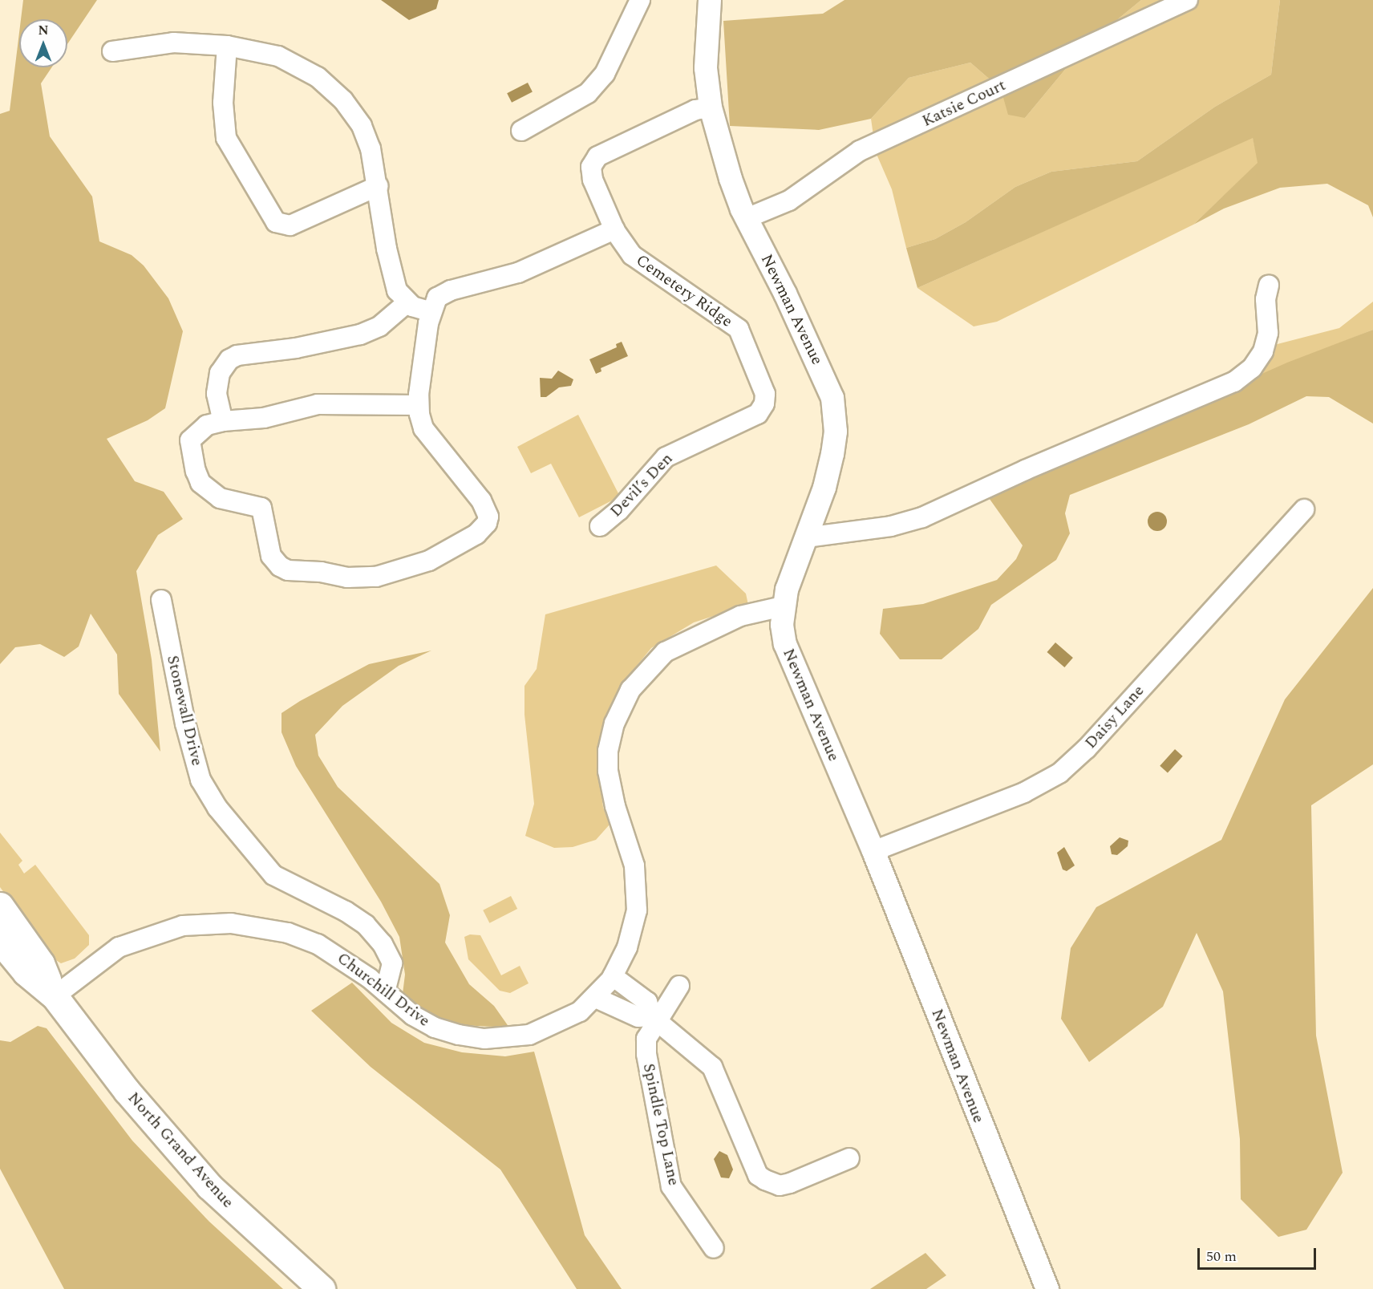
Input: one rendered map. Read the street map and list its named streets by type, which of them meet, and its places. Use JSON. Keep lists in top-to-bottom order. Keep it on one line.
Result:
{"streets":{"main road":["North Grand Avenue"],"street":["Katsie Court","Cemetery Ridge","Newman Avenue","Devil’s Den","Stonewall Drive","Daisy Lane","Churchill Drive","Spindle Top Lane"]},"crossings":[["Katsie Court","Newman Avenue"],["Cemetery Ridge","Newman Avenue"],["Cemetery Ridge","Devil’s Den"],["Newman Avenue","Daisy Lane"],["Newman Avenue","Churchill Drive"],["Stonewall Drive","Churchill Drive"],["Churchill Drive","North Grand Avenue"]],"scale_bar":"50 m","north":"top"}
